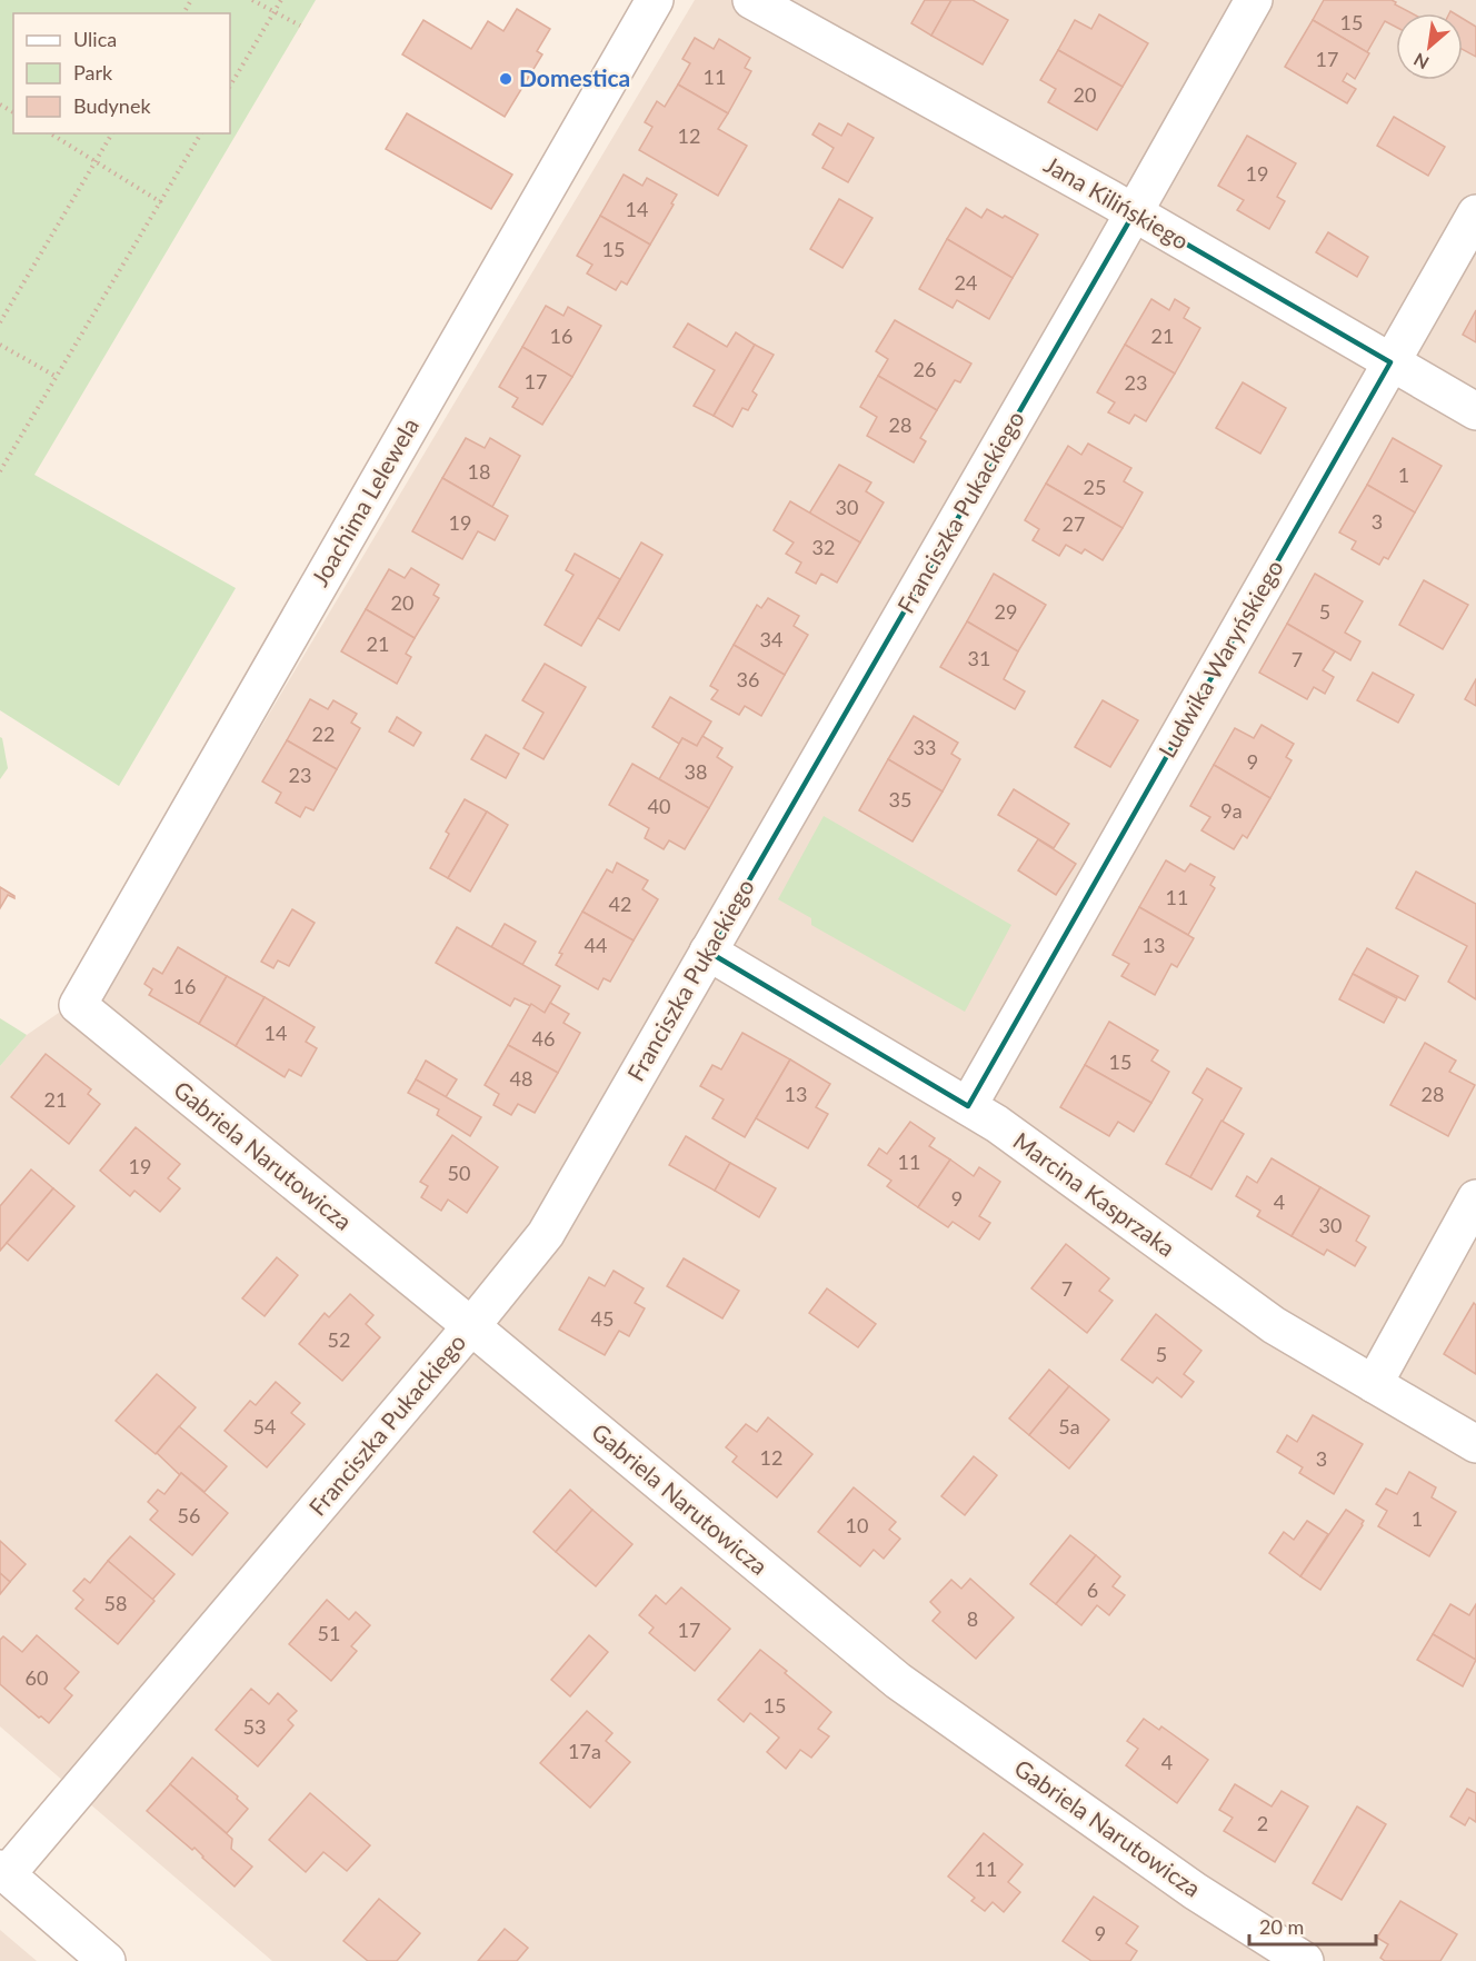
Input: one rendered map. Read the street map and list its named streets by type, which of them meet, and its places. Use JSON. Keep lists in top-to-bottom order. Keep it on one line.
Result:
{"streets":{"street":["Jana Kilińskiego","Joachima Lelewela","Franciszka Pukackiego","Ludwika Waryńskiego","Gabriela Narutowicza","Marcina Kasprzaka"]},"crossings":[["Jana Kilińskiego","Franciszka Pukackiego"],["Jana Kilińskiego","Ludwika Waryńskiego"],["Joachima Lelewela","Gabriela Narutowicza"],["Franciszka Pukackiego","Gabriela Narutowicza"],["Franciszka Pukackiego","Marcina Kasprzaka"],["Ludwika Waryńskiego","Marcina Kasprzaka"]],"places":["Domestica"],"house_numbers":["15","17","11","20","12","19","14","15","24","16","21","26","17","23","28","18","1","25","30","3","19","27","32","20","29","5","34","21","31","7","36","22","33","9","38","23","35","40","9a","11","42","44","13","16","14","46","15","48","13","28","21","11","19","50","9","4","30","7","45","52","5","54","5a","12","3","56","1","10","6","58","8","17","51","60","15","53","17a","4","2","11","9"],"legend":["Ulica","Park","Budynek"],"scale_bar":"20 m","north":"bottom left"}
